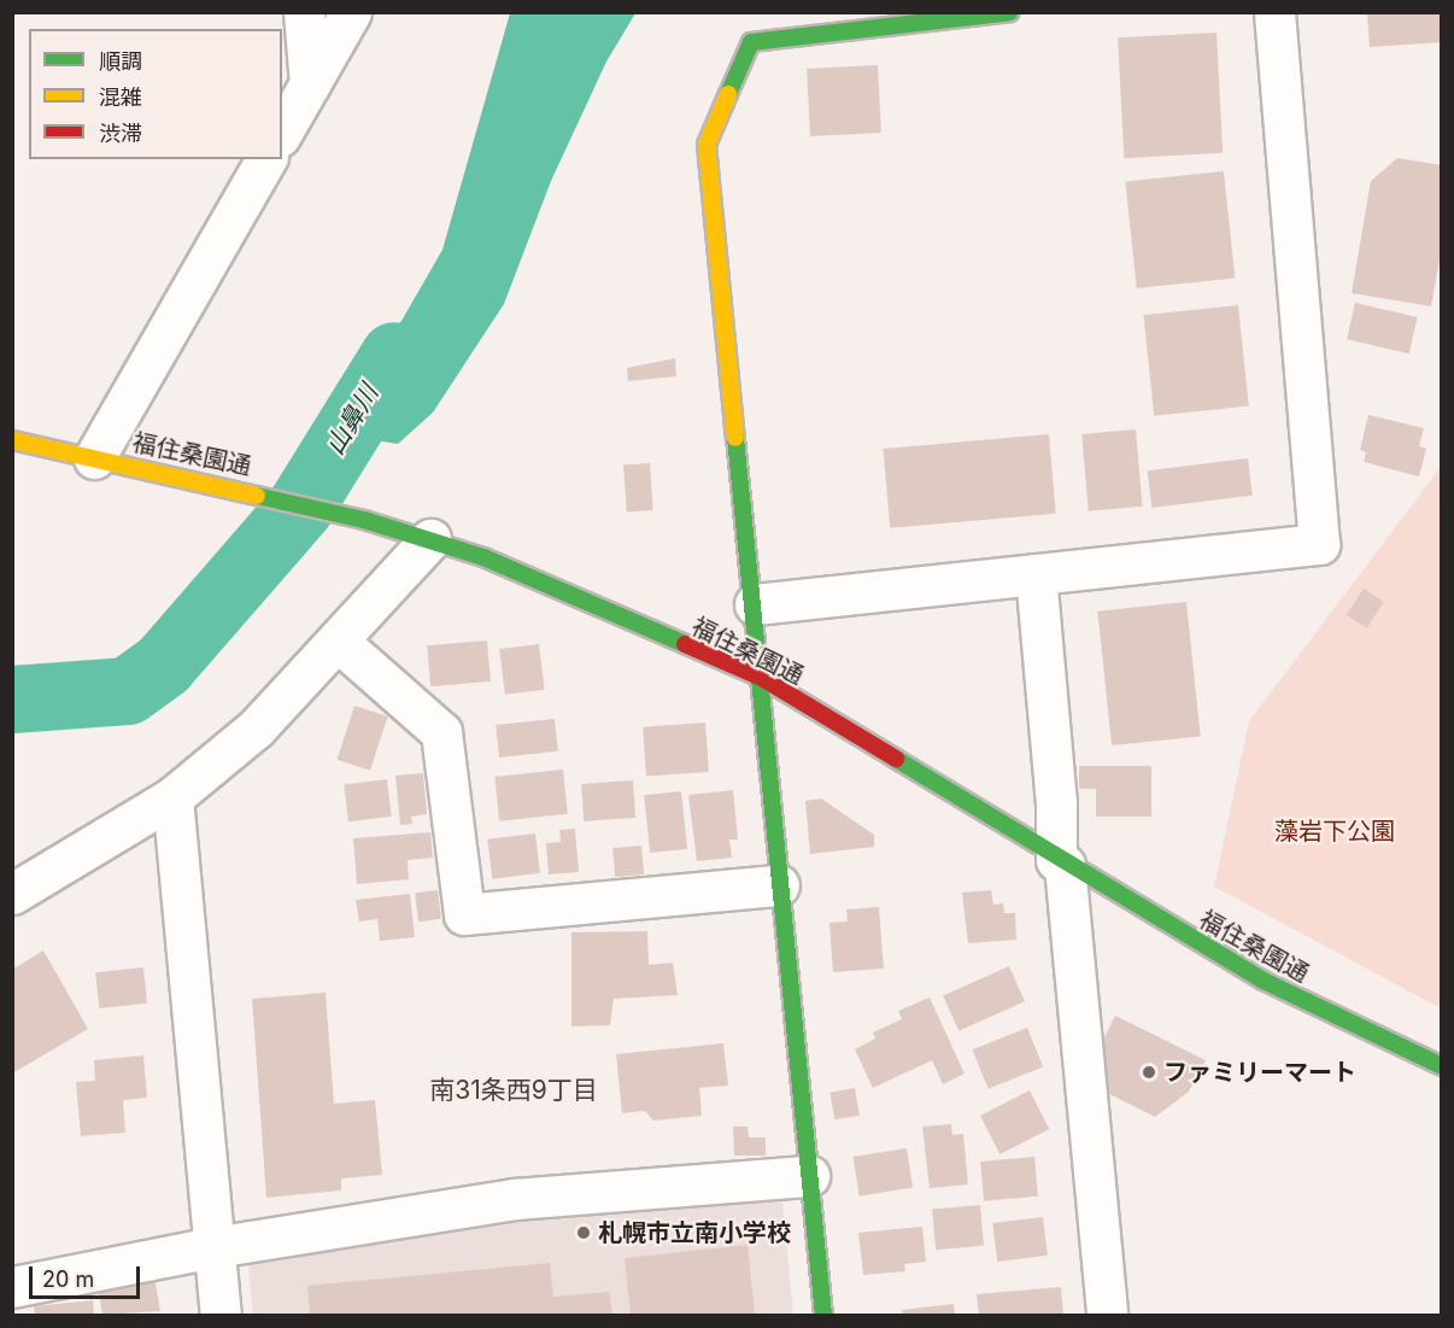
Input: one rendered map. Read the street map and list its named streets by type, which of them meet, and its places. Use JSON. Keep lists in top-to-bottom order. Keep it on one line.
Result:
{"streets":{"street":["福住桑園通"]},"districts":["南31条西9丁目"],"water":["山鼻川"],"parks":["藻岩下公園"],"places":["ファミリーマート","札幌市立南小学校"],"legend":["順調","混雑","渋滞"],"scale_bar":"20 m"}
